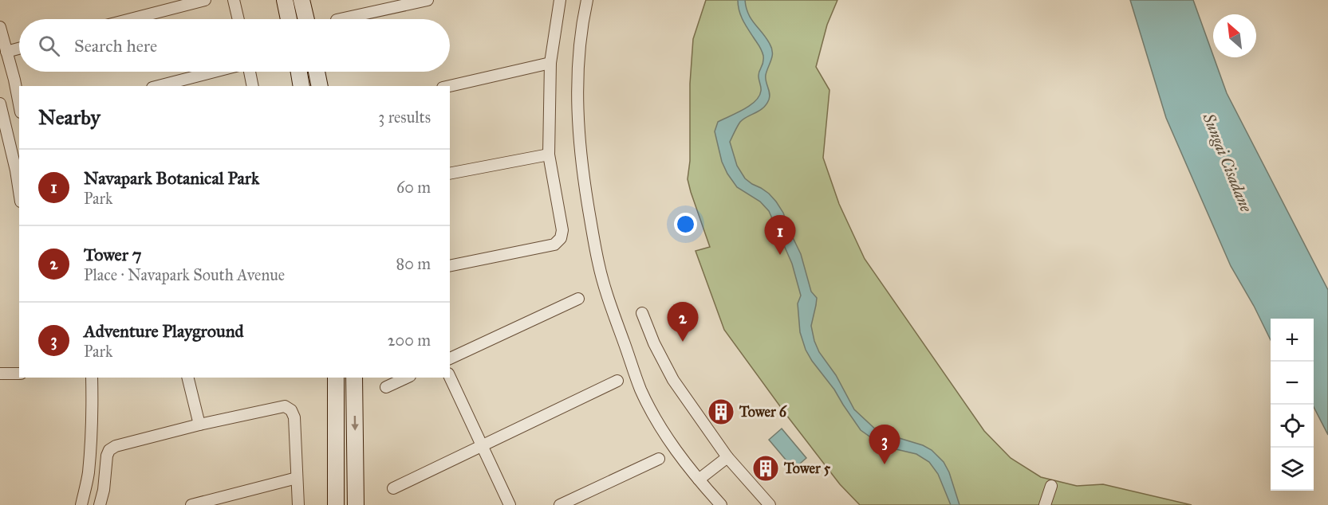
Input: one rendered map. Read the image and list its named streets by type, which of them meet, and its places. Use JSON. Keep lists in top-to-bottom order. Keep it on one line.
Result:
{"water":["Sungai Cisadane"],"places":{"building":["Tower 6","Tower 5"]},"north":"top left","page":{"search":"Search here","heading":["Nearby","3 results"],"list":[{"mark":"1","name":"Navapark Botanical Park","note":"Park","value":"60 m"},{"mark":"2","name":"Tower 7","note":"Place · Navapark South Avenue","value":"80 m"},{"mark":"3","name":"Adventure Playground","note":"Park","value":"200 m"}],"pins":["1","2","3"],"map_buttons":["+","−"]}}
